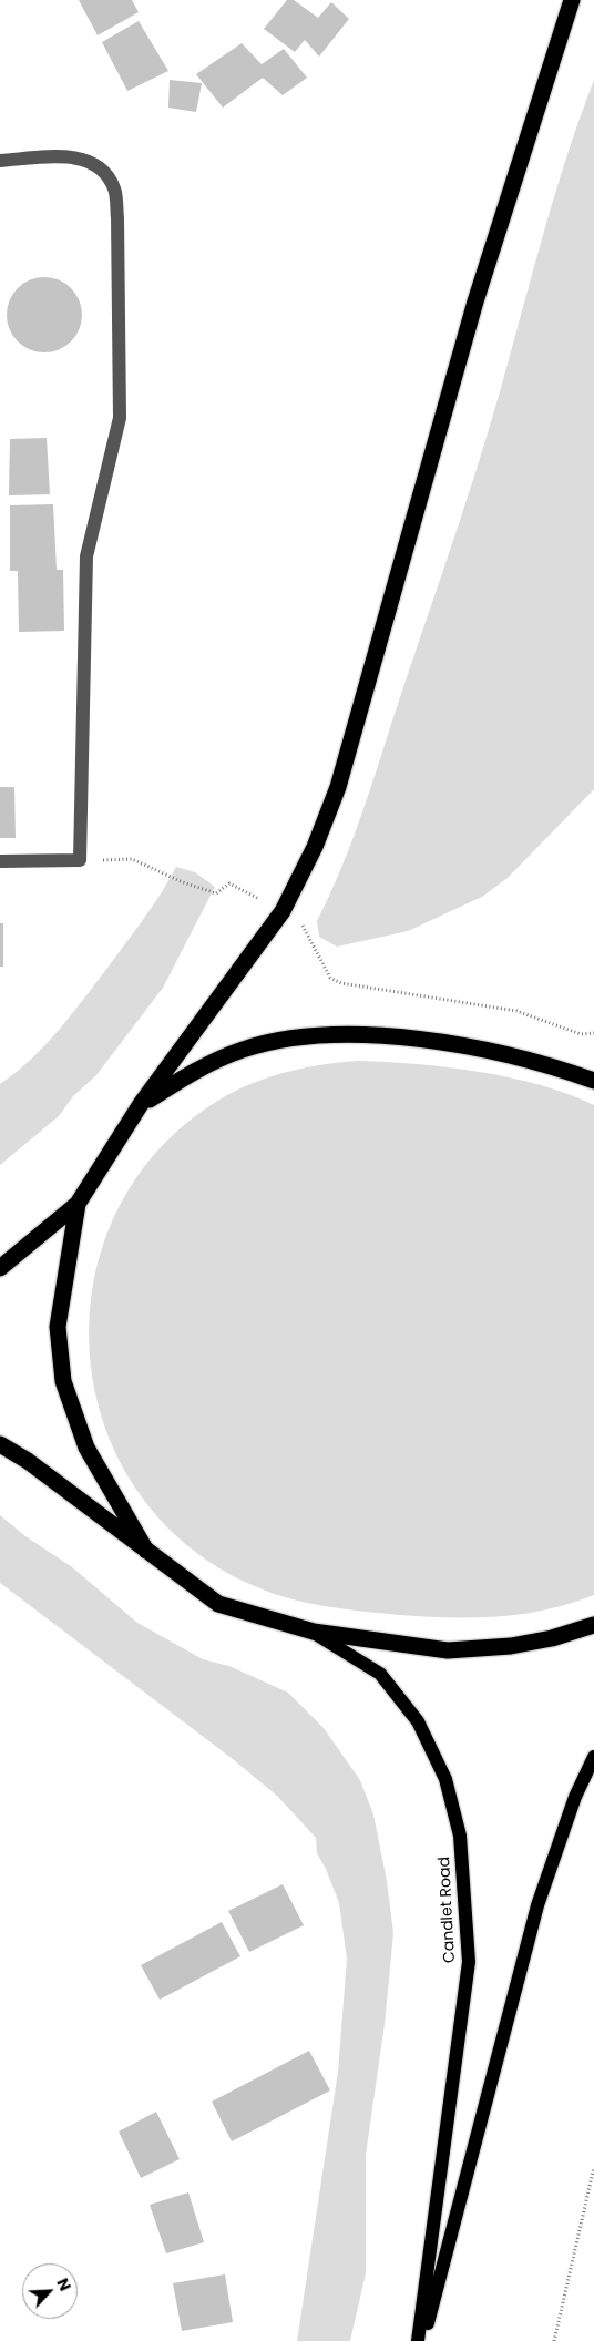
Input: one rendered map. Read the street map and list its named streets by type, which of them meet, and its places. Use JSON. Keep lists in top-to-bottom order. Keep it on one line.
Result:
{"streets":{"main road":["Candlet Road"]},"north":"top right"}
